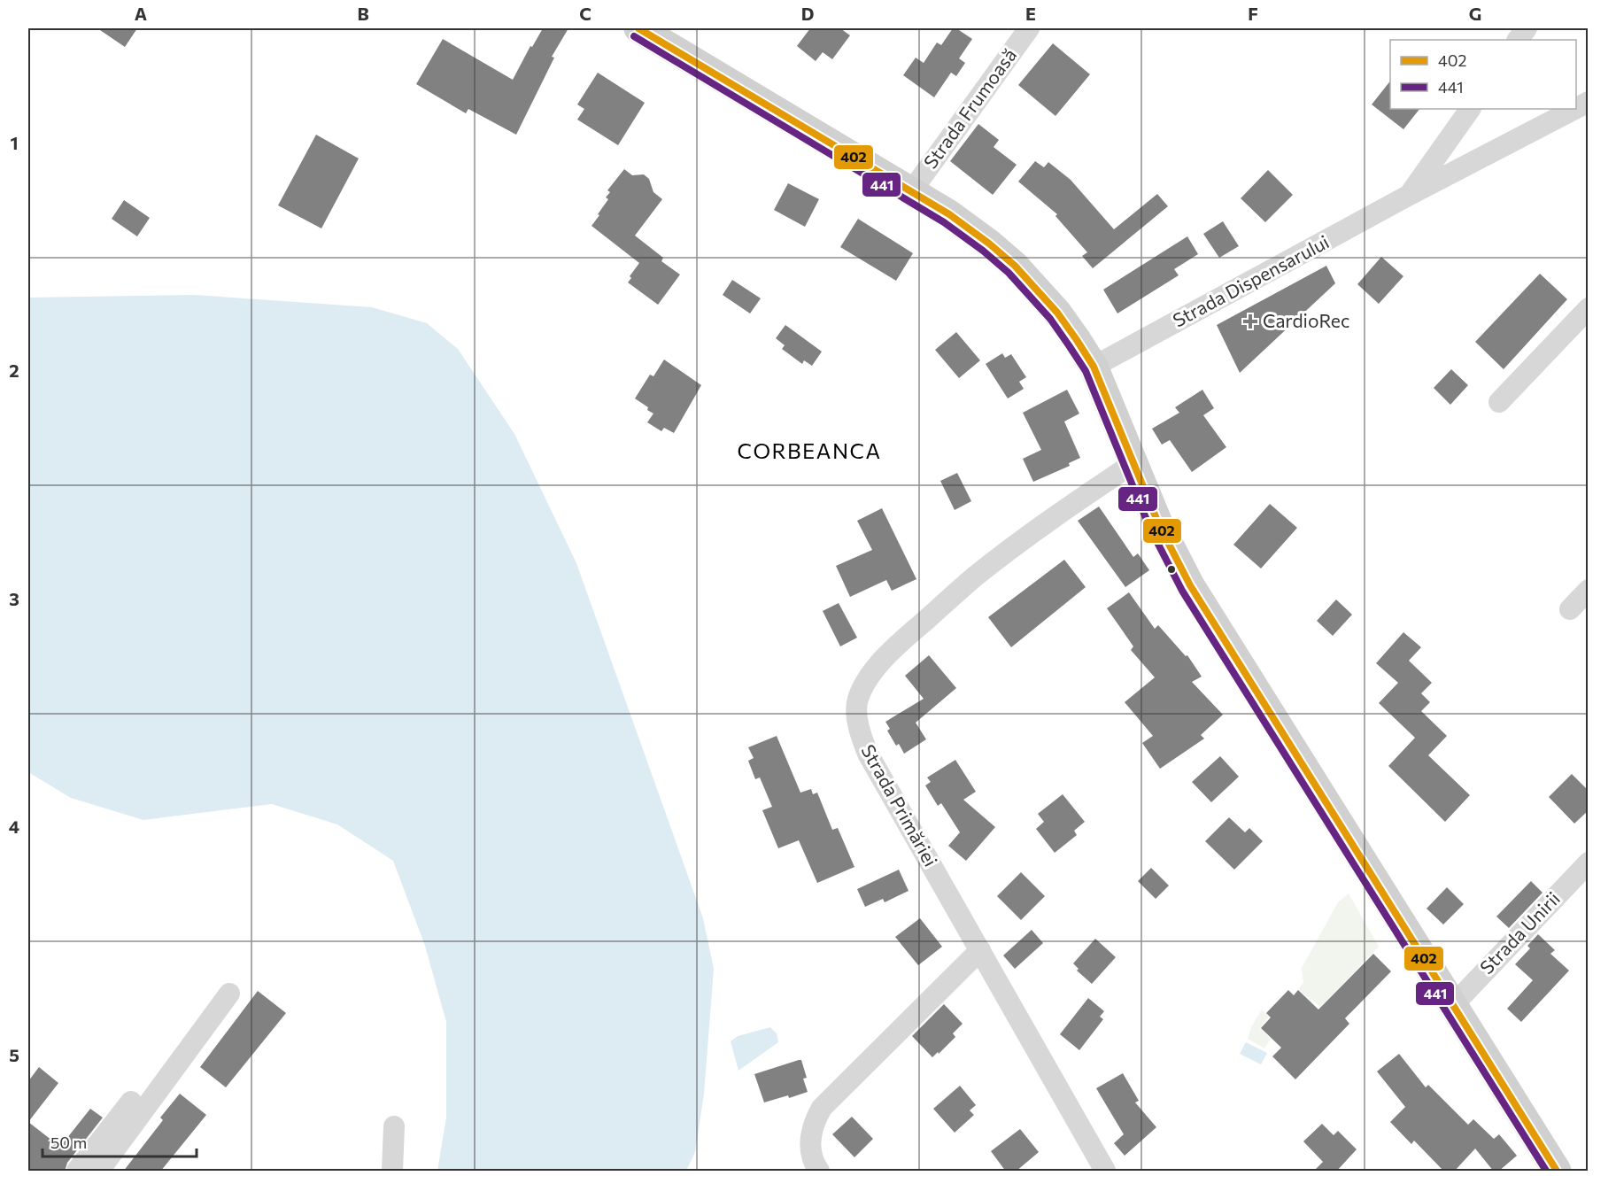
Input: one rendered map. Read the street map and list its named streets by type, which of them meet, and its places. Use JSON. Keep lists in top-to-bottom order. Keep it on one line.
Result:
{"streets":{"street":["Strada Frumoasă","Strada Dispensarului","Strada Primăriei","Strada Unirii"]},"districts":["CORBEANCA"],"places":{"health":["CardioRec"]},"lines":["transit line 402","transit line 441"],"legend":["402","441"],"scale_bar":"50 m","grid":{"columns":["A","B","C","D","E","F","G"],"rows":["1","2","3","4","5"]}}
